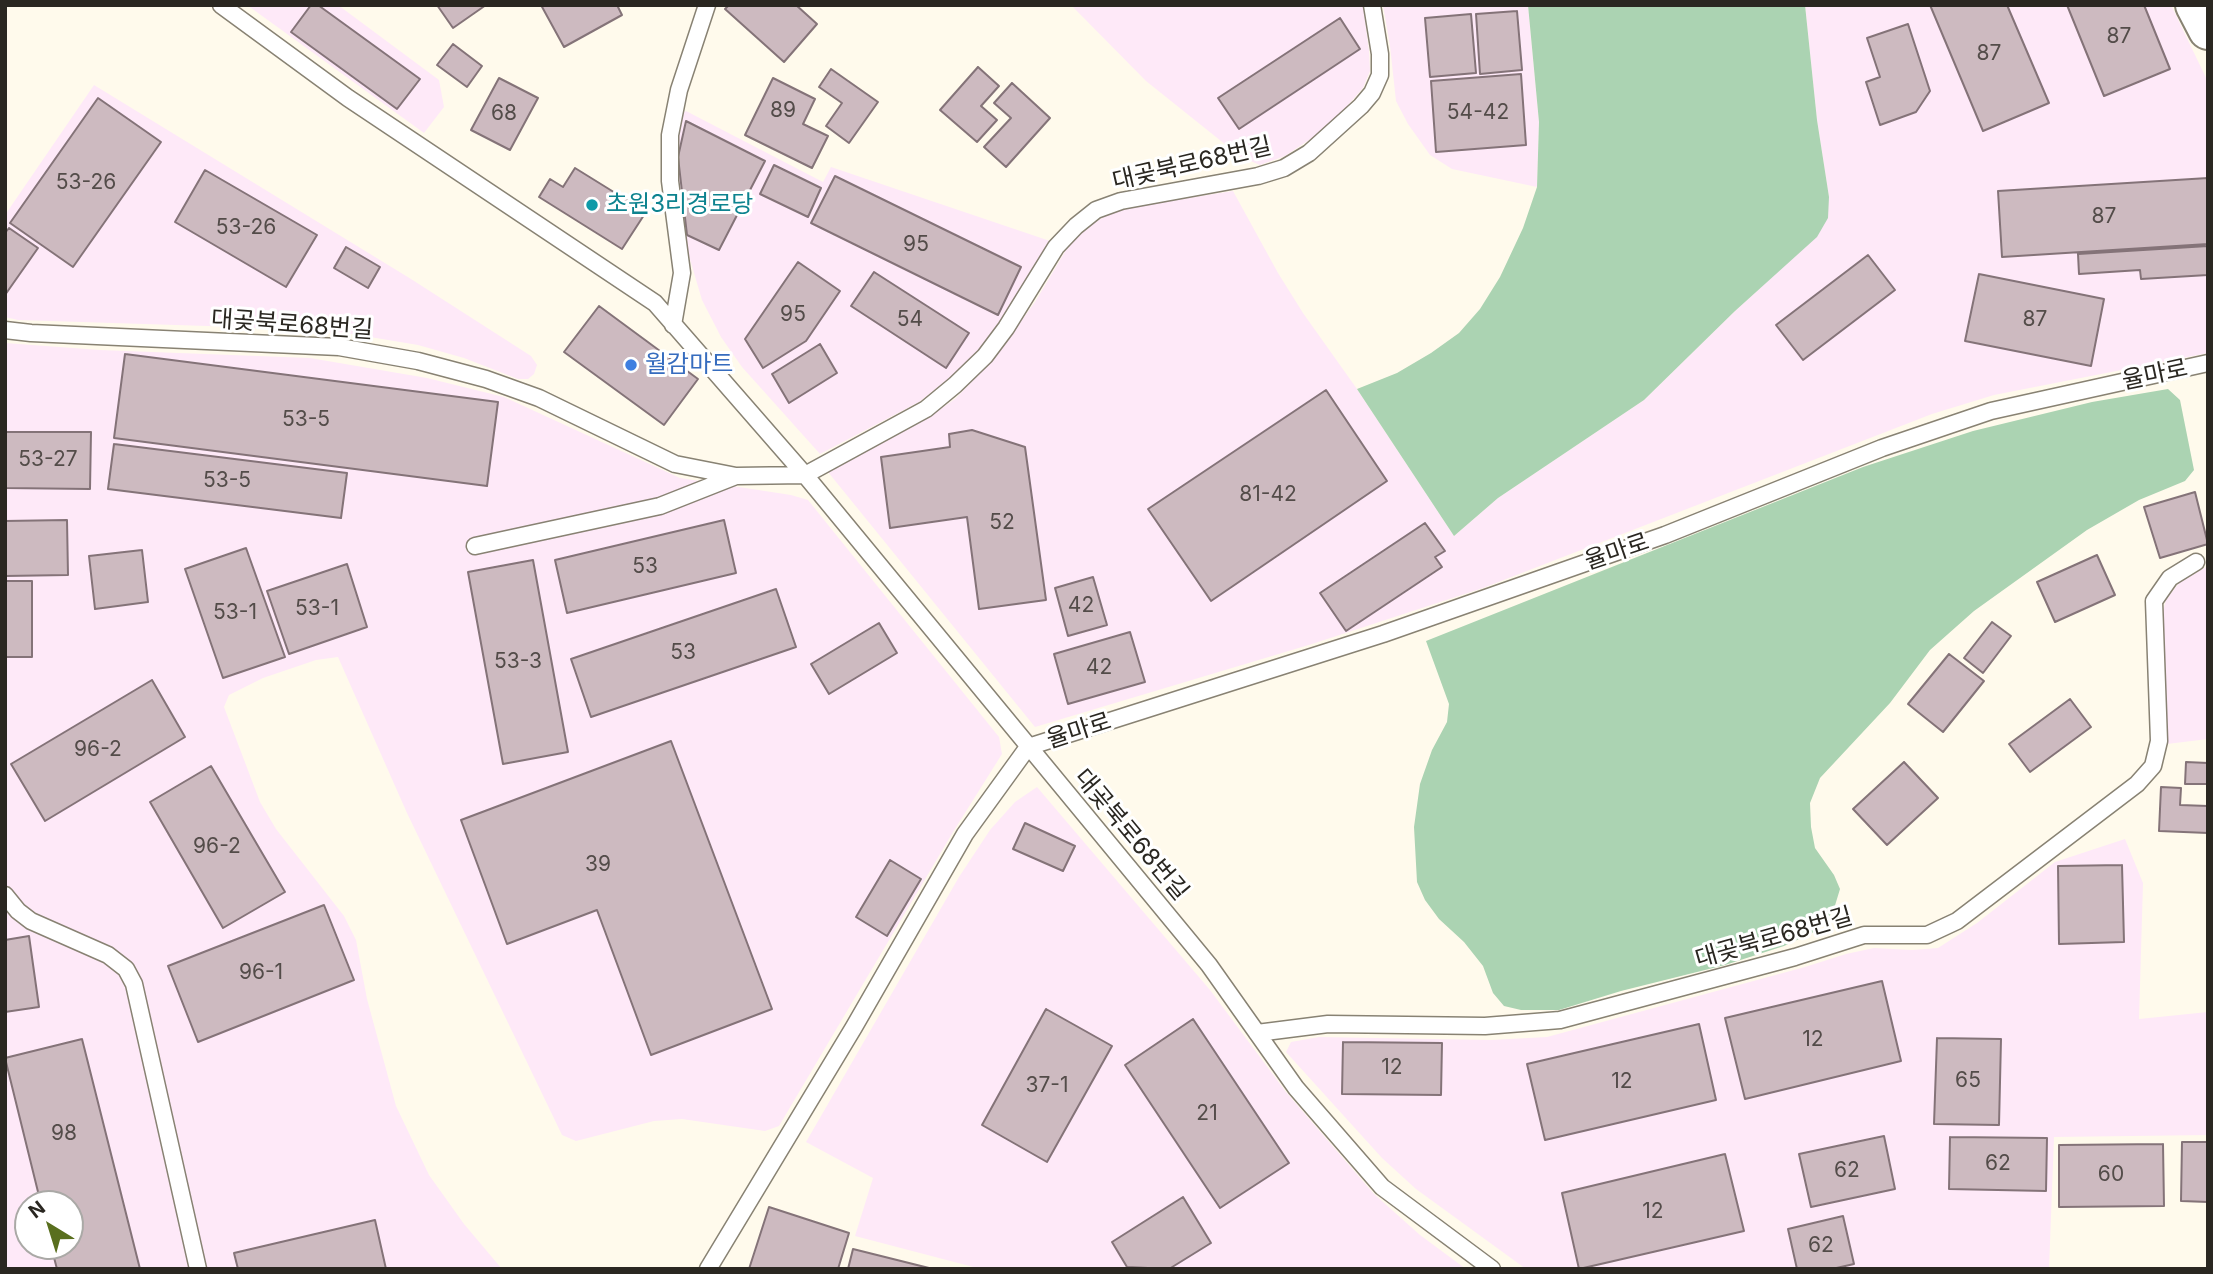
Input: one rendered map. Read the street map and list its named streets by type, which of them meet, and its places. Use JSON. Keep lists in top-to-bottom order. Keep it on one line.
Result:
{"streets":{"lane":["대곶북로68번길","율마로"]},"crossings":[["대곶북로68번길","율마로"]],"places":["초원3리경로당","월감마트"],"house_numbers":["87","87","89","54-42","68","53-26","87","53-26","95","95","54","87","53-5","53-27","53-5","81-42","52","53","42","53-1","53-1","53","53-3","42","96-2","96-2","39","96-1","12","12","65","12","37-1","21","98","62","62","60","12","62"],"north":"top left"}
